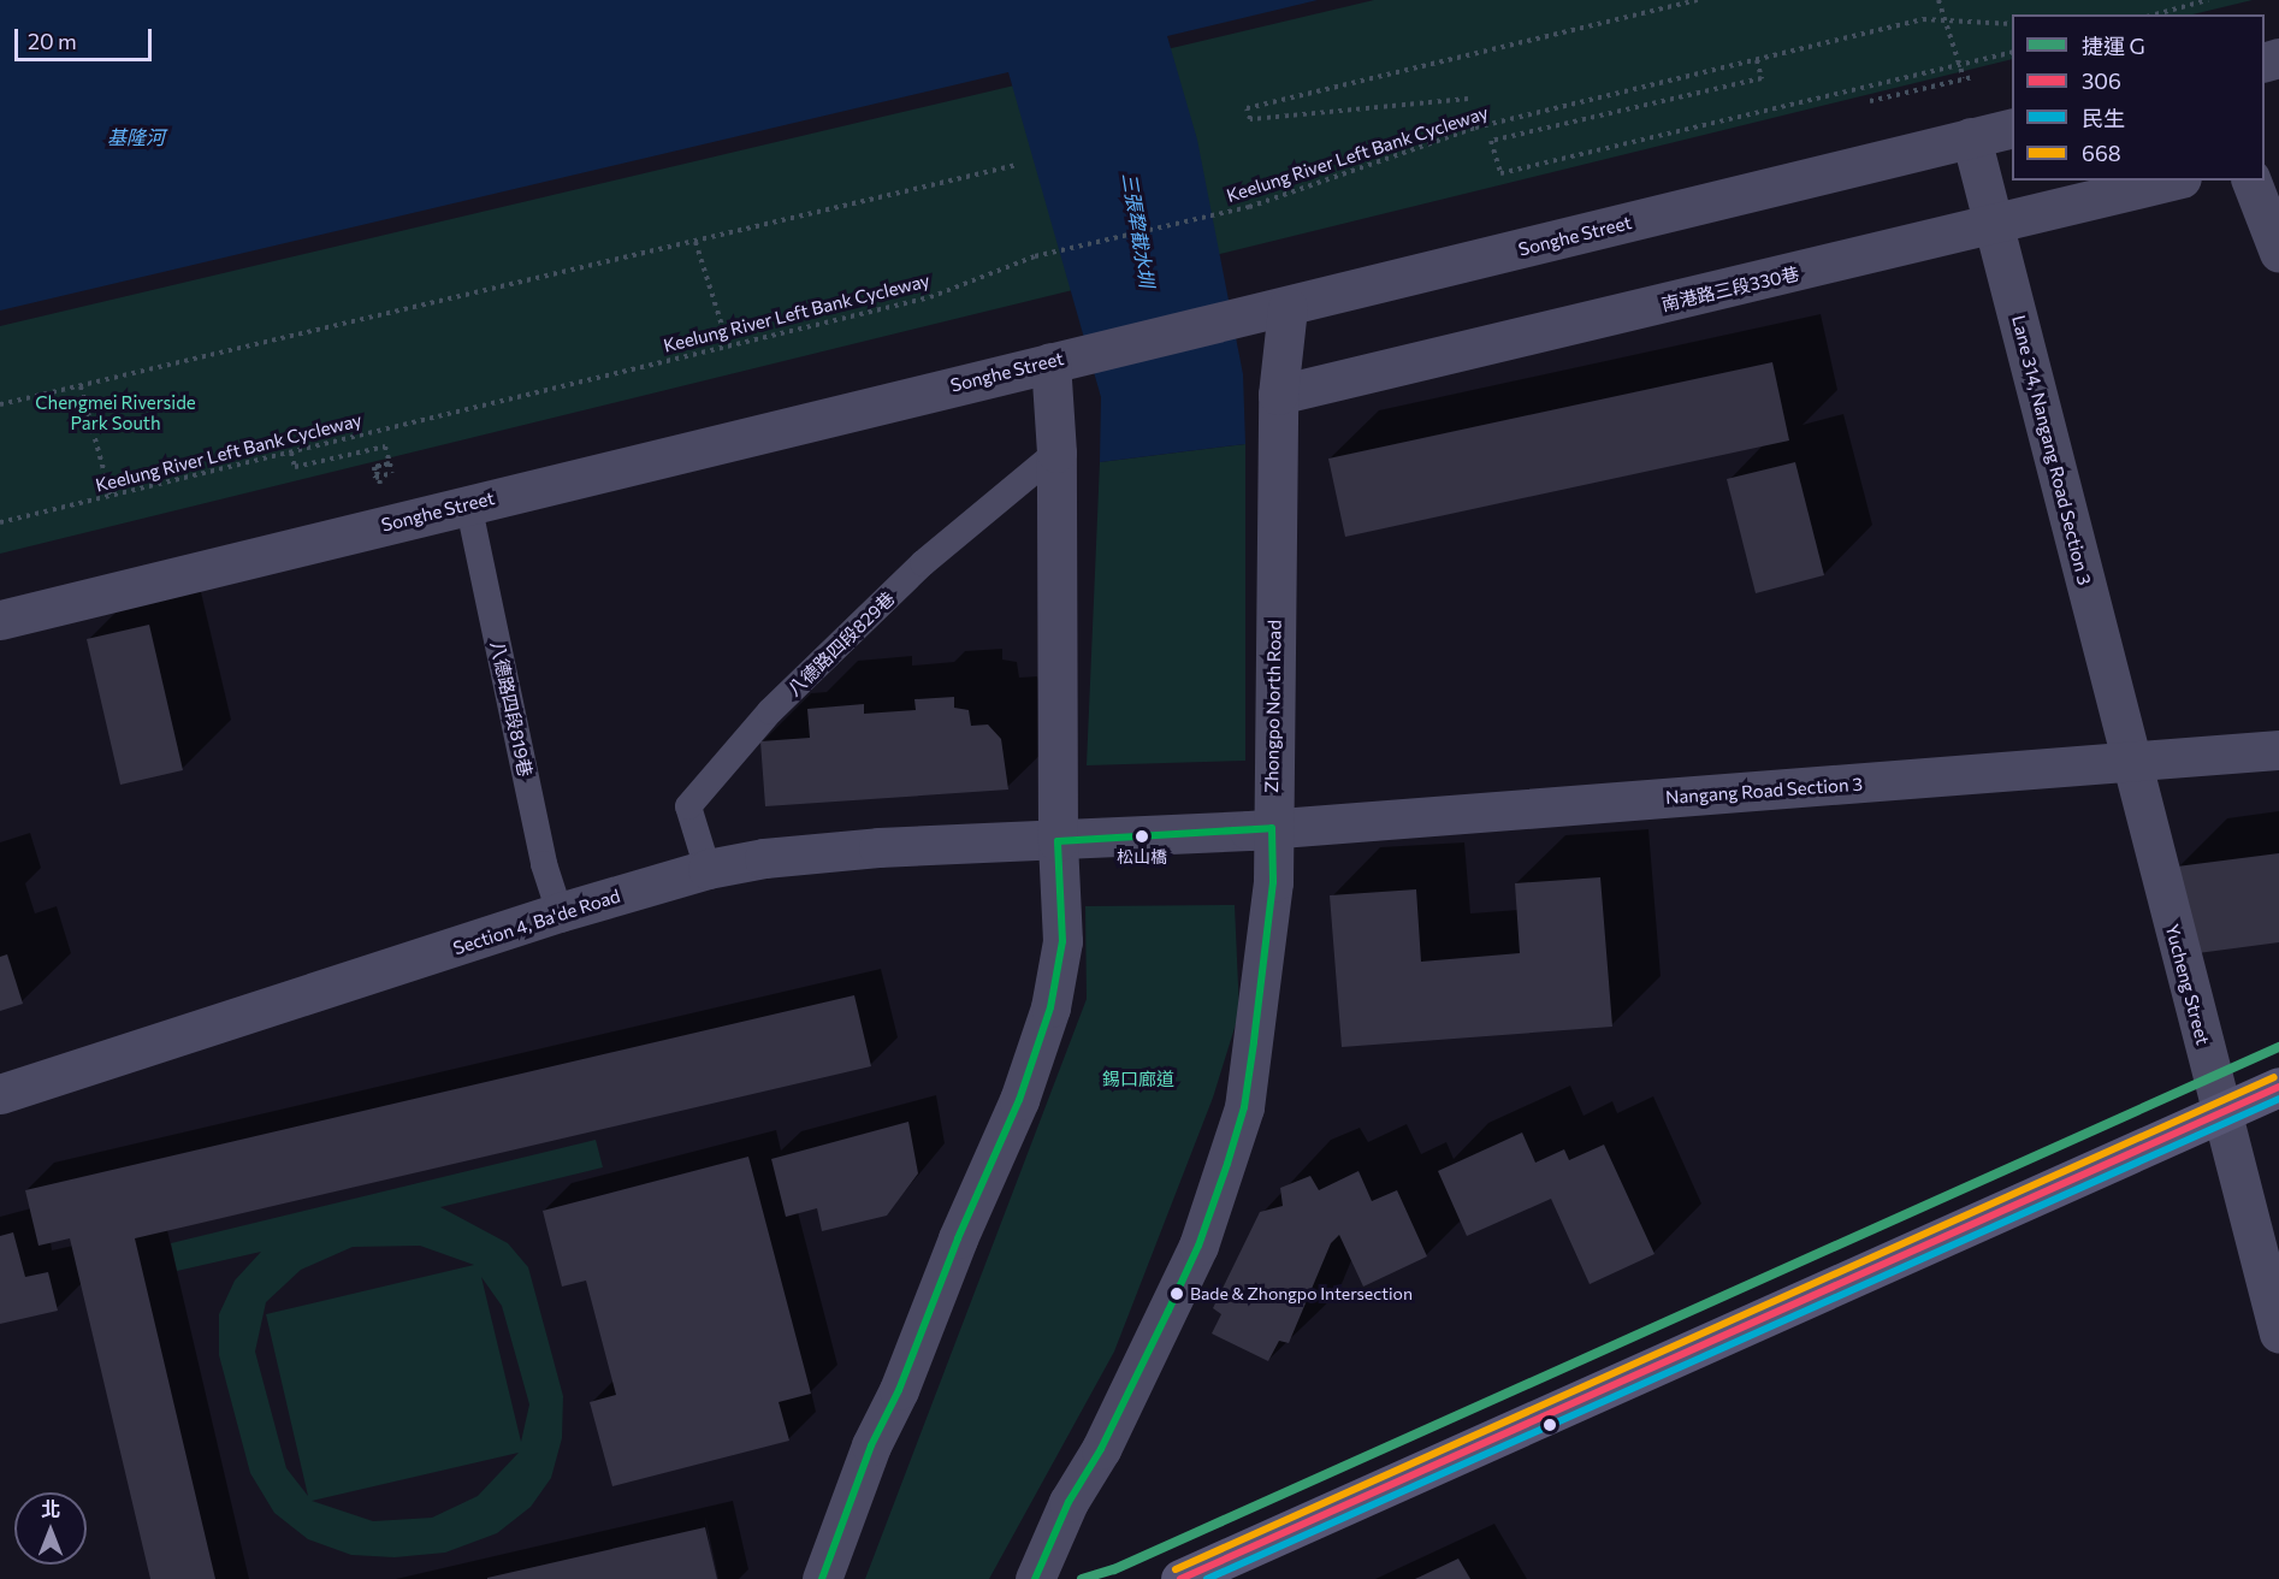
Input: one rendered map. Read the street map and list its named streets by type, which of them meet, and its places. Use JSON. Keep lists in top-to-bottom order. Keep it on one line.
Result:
{"streets":{"street":["Songhe Street","南港路三段330巷","Lane 314, Nangang Road Section 3","Zhongpo North Road","Nangang Road Section 3","Section 4, Ba'de Road","Yucheng Street"],"lane":["八德路四段829巷","八德路四段819巷"],"path":["Keelung River Left Bank Cycleway"]},"crossings":[["Songhe Street","Lane 314, Nangang Road Section 3"],["Songhe Street","Zhongpo North Road"],["Songhe Street","八德路四段819巷"],["南港路三段330巷","Lane 314, Nangang Road Section 3"],["南港路三段330巷","Zhongpo North Road"],["Lane 314, Nangang Road Section 3","Nangang Road Section 3"],["Lane 314, Nangang Road Section 3","Yucheng Street"],["八德路四段829巷","Section 4, Ba'de Road"],["Zhongpo North Road","Nangang Road Section 3"],["八德路四段819巷","Section 4, Ba'de Road"],["Nangang Road Section 3","Yucheng Street"]],"water":["基隆河","三張犂截水圳"],"parks":["Chengmei Riverside Park South","錫口廊道"],"places":["松山橋","Bade & Zhongpo Intersection"],"lines":["metro line G","transit line 668","transit line 306","transit line 民生"],"legend":["捷運 G","306","民生","668"],"scale_bar":"20 m","north":"top"}
